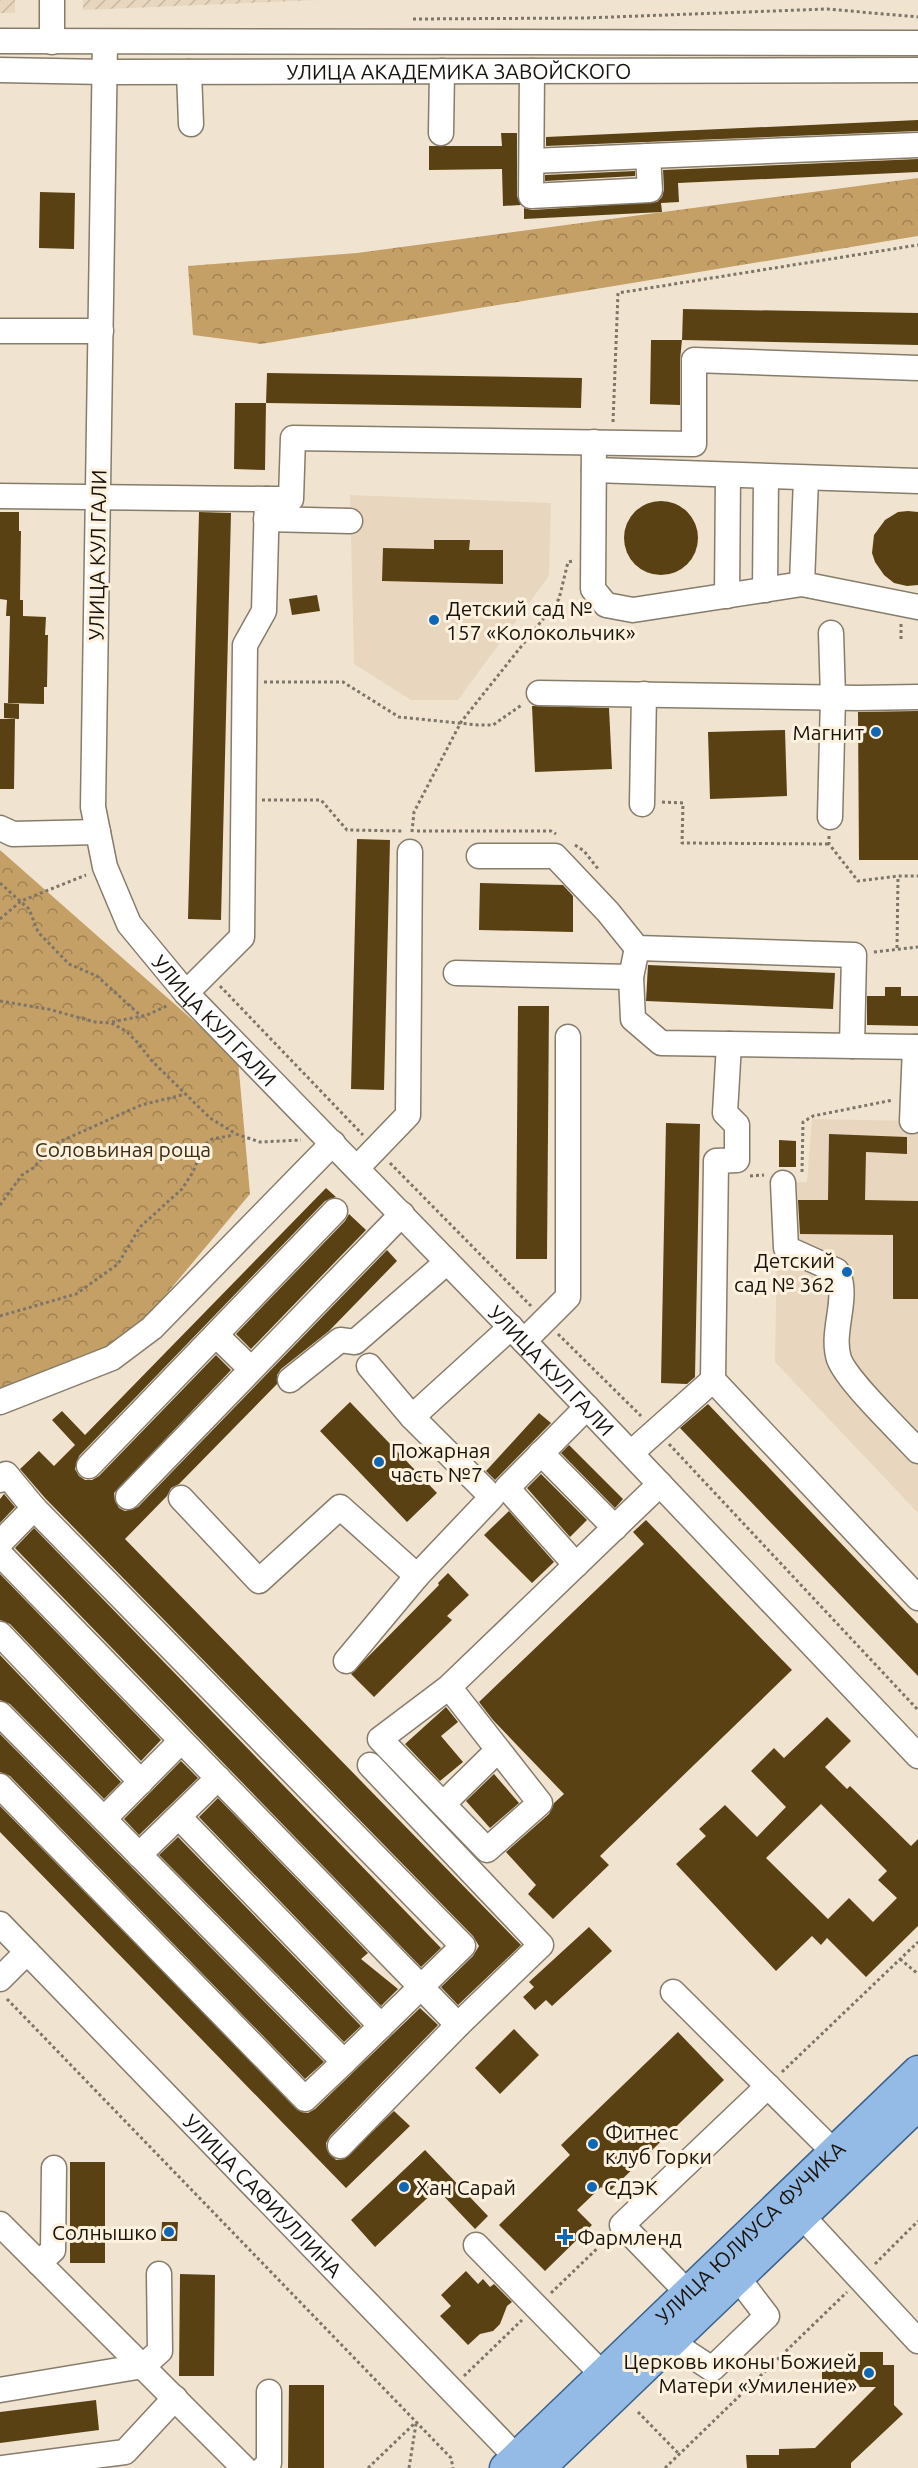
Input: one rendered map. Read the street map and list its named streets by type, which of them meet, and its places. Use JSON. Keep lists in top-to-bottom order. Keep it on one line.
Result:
{"streets":{"main road":["УЛИЦА ЮЛИУСА ФУЧИКА"],"street":["УЛИЦА АКАДЕМИКА ЗАВОЙСКОГО","УЛИЦА КУЛ ГАЛИ","УЛИЦА САФИУЛЛИНА"]},"crossings":[["УЛИЦА АКАДЕМИКА ЗАВОЙСКОГО","УЛИЦА КУЛ ГАЛИ"],["УЛИЦА САФИУЛЛИНА","УЛИЦА ЮЛИУСА ФУЧИКА"]],"parks":["Соловьиная роща"],"places":{"other":["Детский сад № 157 «Колокольчик»","Магнит","Детский сад № 362","Пожарная часть №7","Фитнес клуб Горки","Хан Сарай","СДЭК","Солнышко","Церковь иконы Божией Матери «Умиление»"],"health":["Фармленд"]}}
